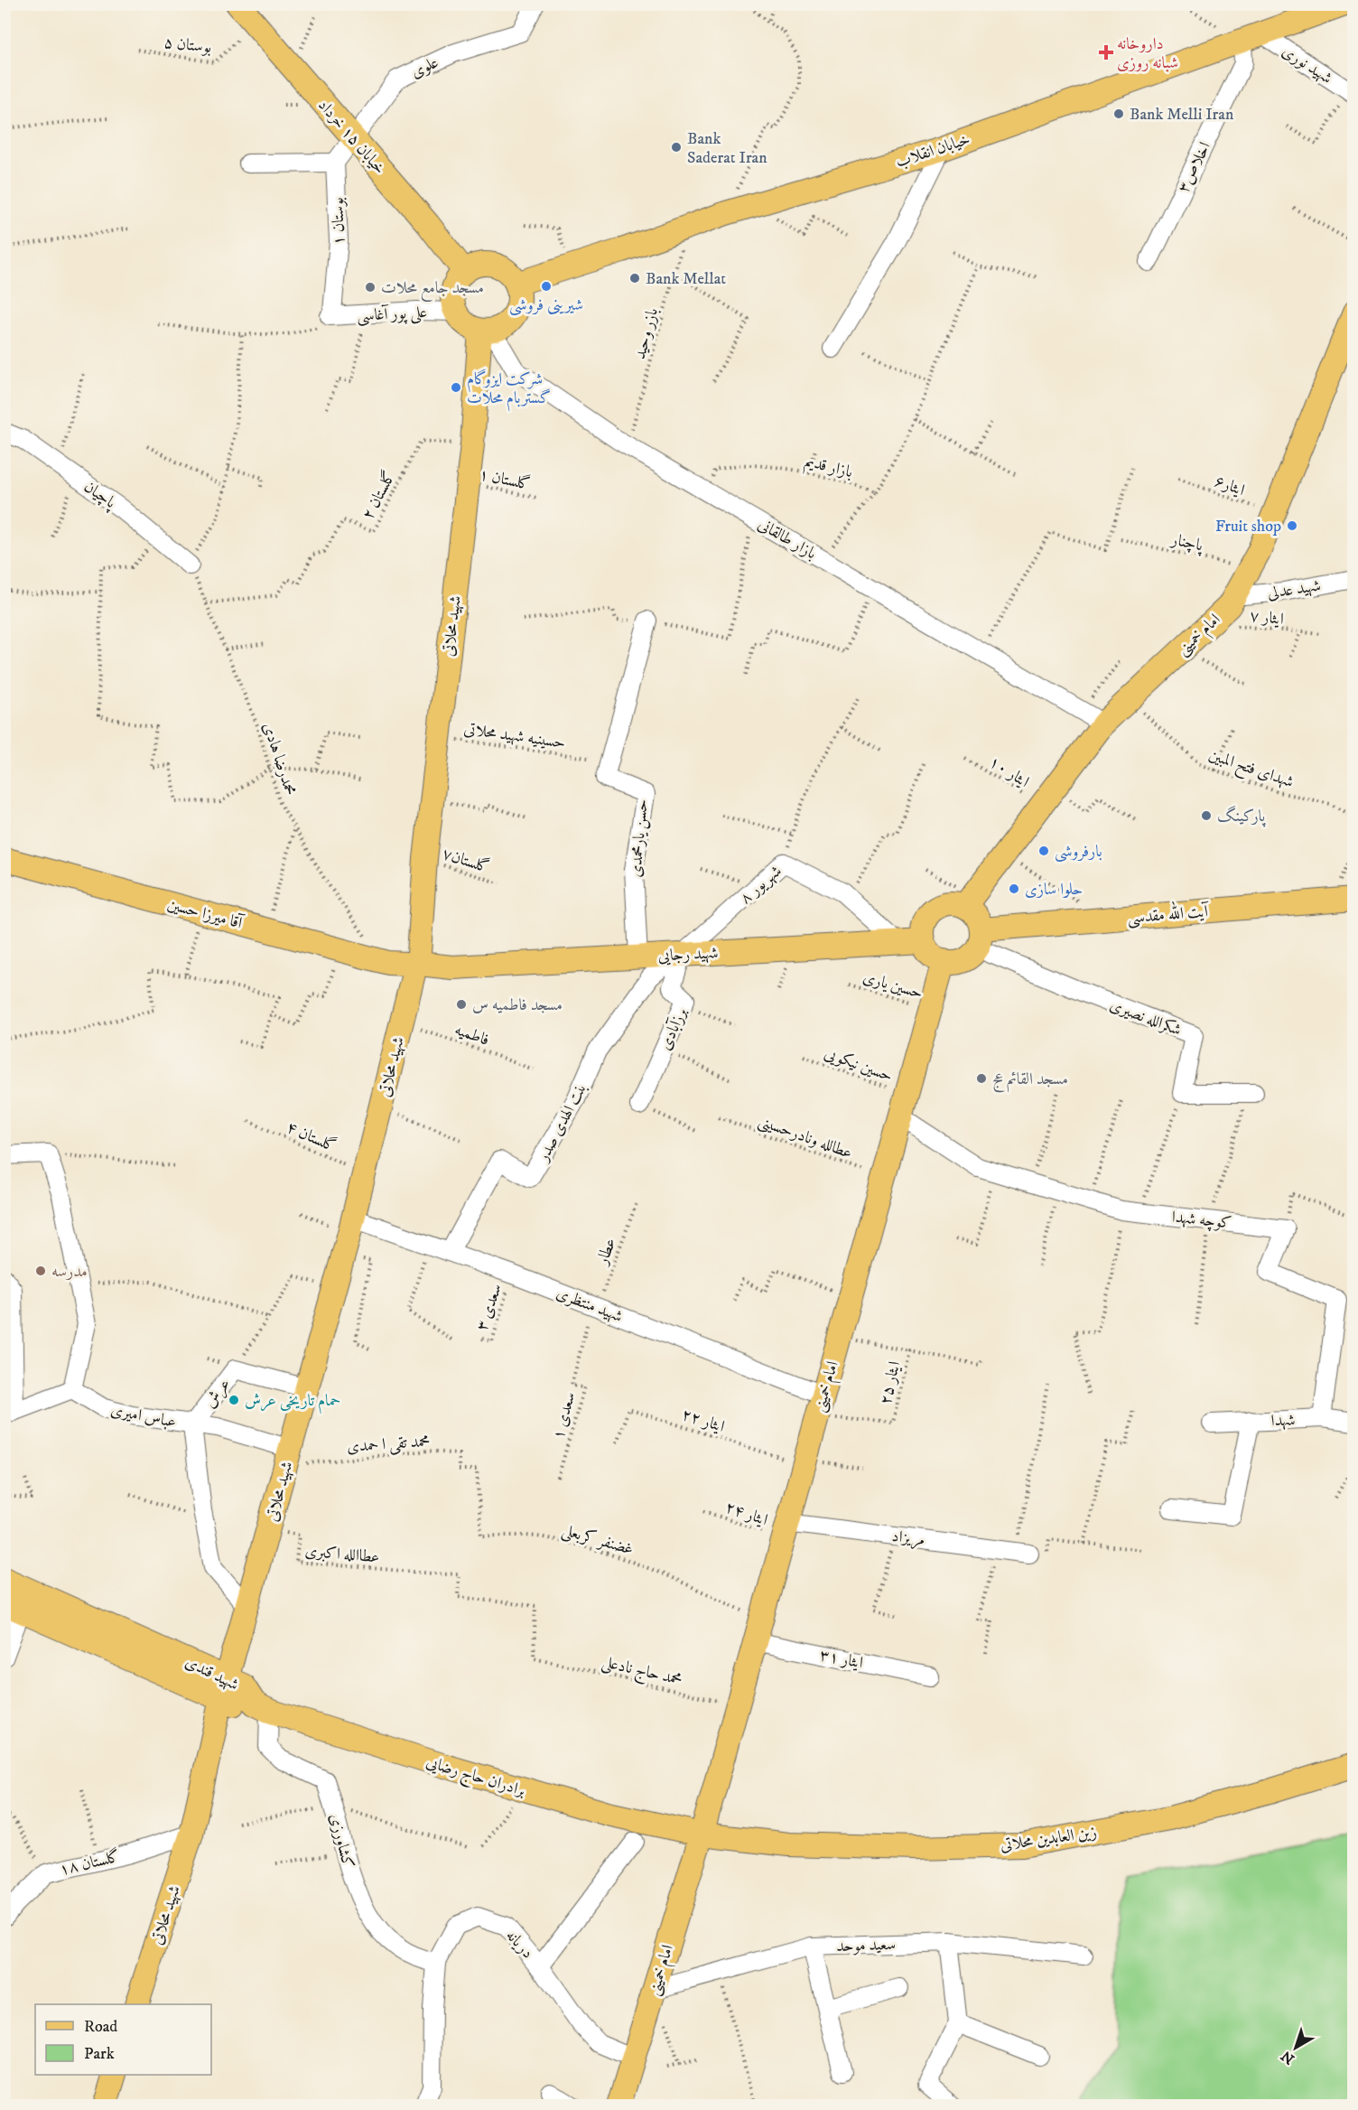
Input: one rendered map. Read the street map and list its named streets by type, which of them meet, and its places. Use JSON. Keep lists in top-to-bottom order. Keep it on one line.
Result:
{"streets":{"main road":["خیابان ۱۵ خرداد","خیابان انقلاب","شهید محلاتی","امام خمینی","آقا میرزا حسین","آیت الله مقدسی","شهید رجایی","شهید قندی","برادران حاج رضایی","زین العابدین محلاتی"],"street":["شهید نوری","علوی","اخلاص۳","بوستان ۱","علی پور آغاسی","پاچیان","بازار طالقانی","شهید عدلی","حسن یارمحمدی","۸ شهریور","شکرالله نصیری","برزآبادی","بنت الهدی صدر","کوچه شهدا","شهید منتظری","عرش","عباس امیری","شهدا","مریزاد","ایثار ۳۱","کشاورزی","گلستان ۱۸","دریانه","سعید موحد"],"path":["بوستان ۵","بازر وحید","بازار قدیم","گلستان ۱","ایثار۶","گلستان ۲","پاچنار","ایثار ۷","حسینیه شهید محلاتی","محمدرضا هادی","شهدای فتح المبین","ایثار ۱۰","گلستان۷","حسین یاری","فاطمیه","حسین نیکویی","گلستان ۴","عطالله ونادرحسینی","عطار","سعدی ۳","ایثار ۲۵","سعدی ۱","ایثار ۲۲","محمد تقی ا حمدی","ایثار ۲۴","غضنفر کربعلی","عطاالله اکبری","محمد حاج نادعلی"]},"crossings":[["بوستان ۵","خیابان ۱۵ خرداد"],["شهید نوری","خیابان انقلاب"],["شهید نوری","اخلاص۳"],["علوی","خیابان ۱۵ خرداد"],["خیابان ۱۵ خرداد","خیابان انقلاب"],["خیابان ۱۵ خرداد","علی پور آغاسی"],["خیابان ۱۵ خرداد","بازار طالقانی"],["خیابان ۱۵ خرداد","شهید محلاتی"],["خیابان انقلاب","اخلاص۳"],["خیابان انقلاب","علی پور آغاسی"],["خیابان انقلاب","بازر وحید"],["خیابان انقلاب","بازار طالقانی"],["خیابان انقلاب","شهید محلاتی"],["بوستان ۱","علی پور آغاسی"],["علی پور آغاسی","بازار طالقانی"],["علی پور آغاسی","شهید محلاتی"],["بازر وحید","بازار طالقانی"],["بازار قدیم","بازار طالقانی"],["گلستان ۱","شهید محلاتی"],["ایثار۶","امام خمینی"],["پاچیان","محمدرضا هادی"],["گلستان ۲","شهید محلاتی"],["گلستان ۲","محمدرضا هادی"],["بازار طالقانی","شهید محلاتی"],["بازار طالقانی","امام خمینی"],["پاچنار","امام خمینی"],["شهید عدلی","امام خمینی"],["ایثار ۷","امام خمینی"],["شهید محلاتی","حسینیه شهید محلاتی"],["شهید محلاتی","گلستان۷"],["شهید محلاتی","آقا میرزا حسین"],["شهید محلاتی","شهید رجایی"],["شهید محلاتی","فاطمیه"],["شهید محلاتی","گلستان ۴"],["شهید محلاتی","شهید منتظری"],["شهید محلاتی","عرش"],["شهید محلاتی","عباس امیری"],["شهید محلاتی","محمد تقی ا حمدی"],["شهید محلاتی","عطاالله اکبری"],["شهید محلاتی","شهید قندی"],["شهید محلاتی","گلستان ۱۸"],["امام خمینی","شهدای فتح المبین"],["امام خمینی","ایثار ۱۰"],["امام خمینی","آیت الله مقدسی"],["امام خمینی","شهید رجایی"],["امام خمینی","حسین یاری"],["امام خمینی","شکرالله نصیری"],["امام خمینی","حسین نیکویی"],["امام خمینی","عطالله ونادرحسینی"],["امام خمینی","کوچه شهدا"],["امام خمینی","شهید منتظری"],["امام خمینی","ایثار ۲۵"],["امام خمینی","ایثار ۲۲"],["امام خمینی","ایثار ۲۴"],["امام خمینی","مریزاد"],["امام خمینی","غضنفر کربعلی"],["امام خمینی","ایثار ۳۱"],["امام خمینی","محمد حاج نادعلی"],["امام خمینی","برادران حاج رضایی"],["امام خمینی","زین العابدین محلاتی"],["امام خمینی","دریانه"],["امام خمینی","سعید موحد"],["حسن یارمحمدی","شهید رجایی"],["۸ شهریور","شهید رجایی"],["۸ شهریور","برزآبادی"],["۸ شهریور","بنت الهدی صدر"],["آقا میرزا حسین","شهید رجایی"],["آیت الله مقدسی","شهید رجایی"],["آیت الله مقدسی","شکرالله نصیری"],["شهید رجایی","شکرالله نصیری"],["شهید رجایی","برزآبادی"],["شهید رجایی","بنت الهدی صدر"],["برزآبادی","بنت الهدی صدر"],["حسین نیکویی","کوچه شهدا"],["بنت الهدی صدر","شهید منتظری"],["عطار","شهید منتظری"],["عطار","سعدی ۱"],["شهید منتظری","سعدی ۳"],["شهید منتظری","ایثار ۲۵"],["شهید منتظری","سعدی ۱"],["عرش","عباس امیری"],["عباس امیری","محمد تقی ا حمدی"],["محمد تقی ا حمدی","غضنفر کربعلی"],["ایثار ۲۴","مریزاد"],["غضنفر کربعلی","ایثار ۳۱"],["عطاالله اکبری","محمد حاج نادعلی"],["شهید قندی","برادران حاج رضایی"],["شهید قندی","کشاورزی"],["برادران حاج رضایی","زین العابدین محلاتی"],["برادران حاج رضایی","کشاورزی"],["کشاورزی","دریانه"]],"places":{"health":["داروخانه شبانه روزی"],"other":["Bank Melli Iran","Bank Saderat Iran","Bank Mellat","شیرینی فروشی","مسجد جامع محلات","شرکت ایزوگام گستربام محلات","Fruit shop","پارکینگ","بارفروشی","حلوا سازی","مسجد فاطمیه س","مسجد القائم عج","مدرسه","حمام تاریخی عرش"]},"legend":["Road","Park"],"north":"bottom left"}
